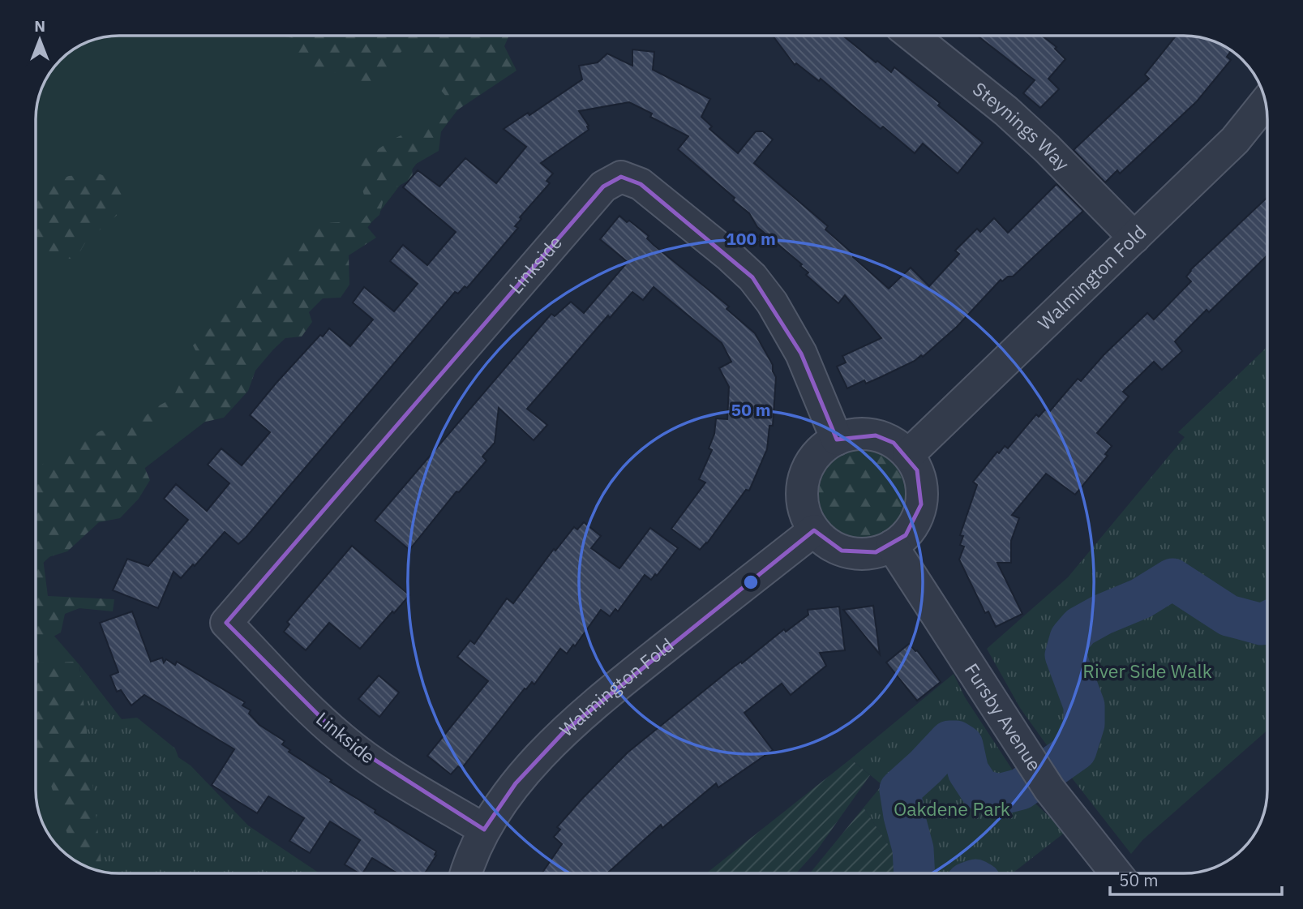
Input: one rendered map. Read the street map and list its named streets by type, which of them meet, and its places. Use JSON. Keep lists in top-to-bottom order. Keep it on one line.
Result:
{"streets":{"street":["Steynings Way","Linkside","Walmington Fold","Fursby Avenue"]},"crossings":[["Steynings Way","Walmington Fold"],["Linkside","Walmington Fold"],["Linkside","Fursby Avenue"],["Walmington Fold","Fursby Avenue"]],"parks":["River Side Walk","Oakdene Park"],"scale_bar":"50 m","north":"top","rings":["100 m","50 m"]}
